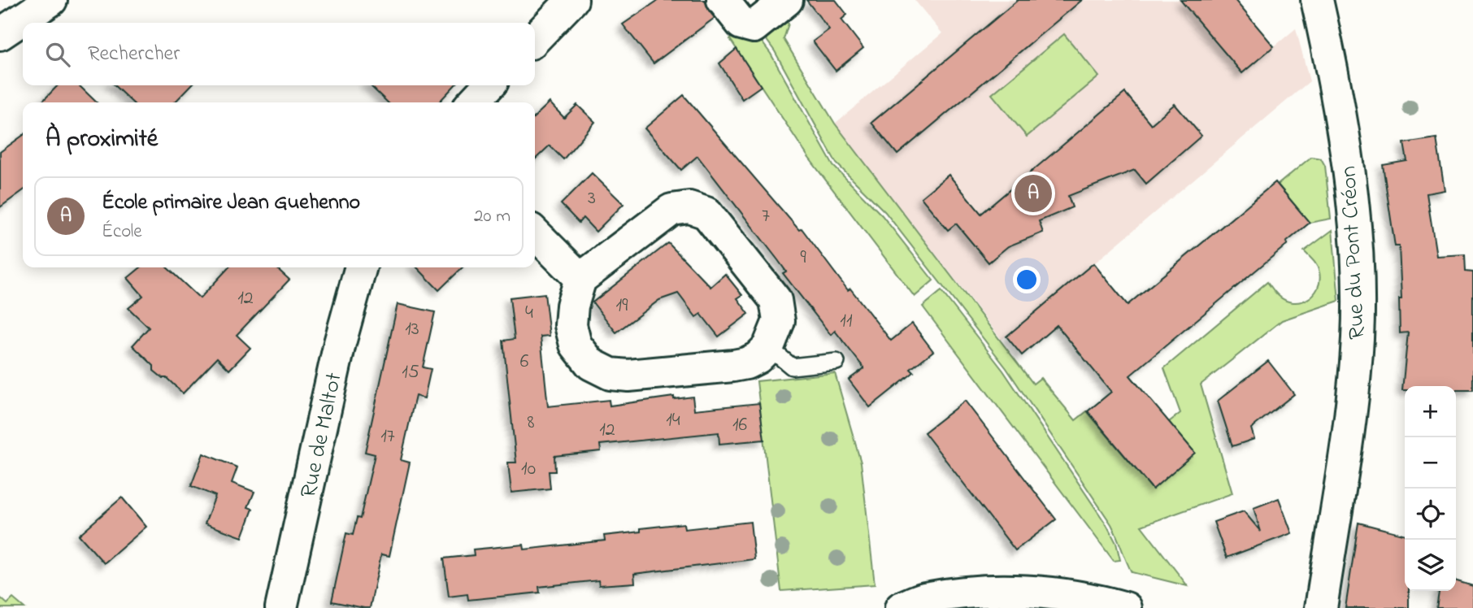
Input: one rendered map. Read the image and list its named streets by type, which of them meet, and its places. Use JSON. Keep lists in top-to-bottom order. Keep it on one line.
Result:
{"streets":{"street":["Rue du Pont Créon","Rue de Maltot"]},"house_numbers":["3","7","9","12","19","4","11","13","6","15","14","8","16","12","17","10"],"page":{"search":"Rechercher","heading":"À proximité","pins":"A","list":[{"mark":"A","name":"École primaire Jean Guehenno","note":"École","value":"20 m"}],"map_buttons":["+","−"]}}
